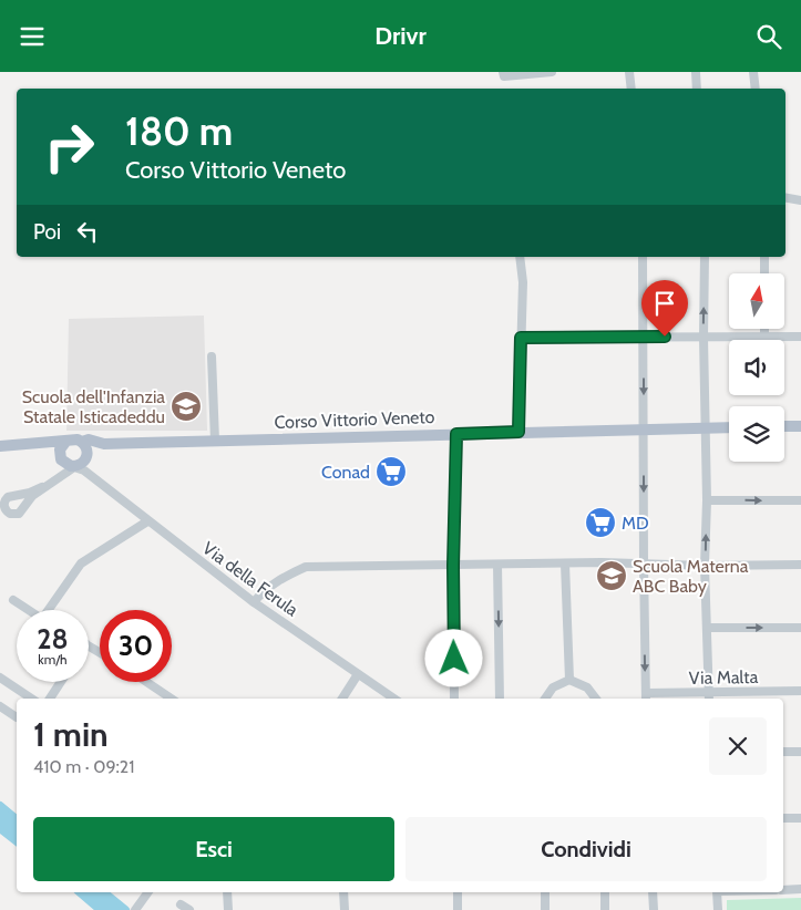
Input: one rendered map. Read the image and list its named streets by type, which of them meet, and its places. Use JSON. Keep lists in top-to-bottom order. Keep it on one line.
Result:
{"streets":{"main road":["Corso Vittorio Veneto"],"street":["Via della Ferula","Via Malta"]},"crossings":[["Corso Vittorio Veneto","Via della Ferula"]],"places":{"school or university":["Scuola dell'Infanzia Statale Isticadeddu","Scuola Materna ABC Baby"],"supermarket":["Conad","MD"]},"north":"top","page":{"header":"Drivr","turn":["180 m","Corso Vittorio Veneto"],"then":"Poi","speed":"28 km/h","limit":"30","heading":["1 min","410 m · 09:21"],"buttons":["Esci","Condividi"]}}
